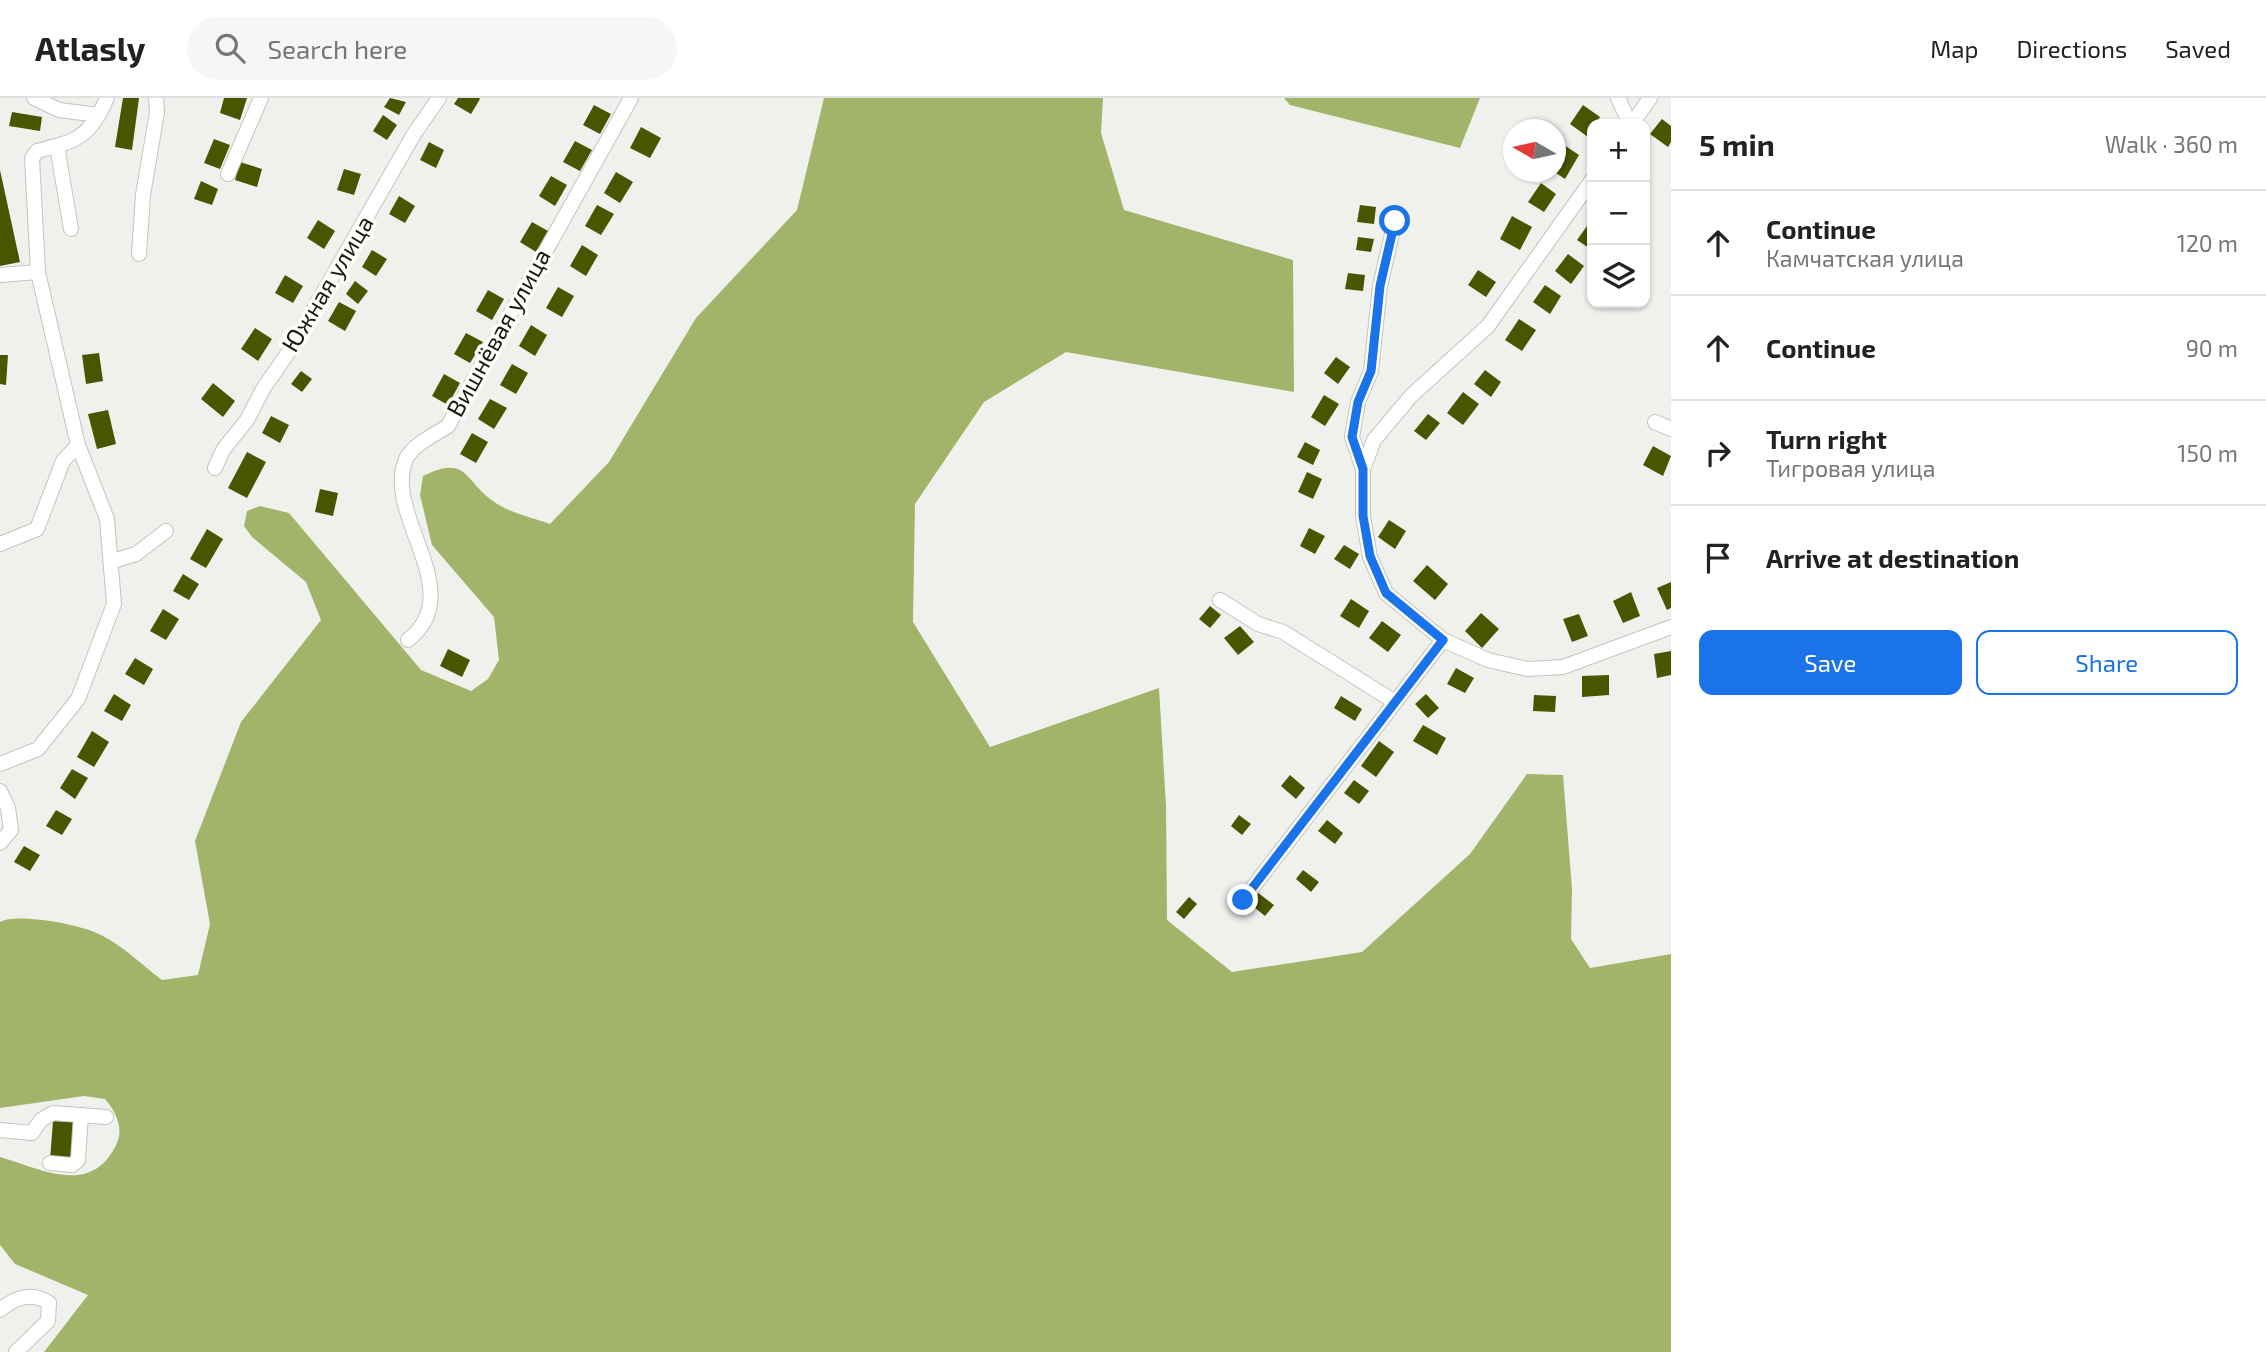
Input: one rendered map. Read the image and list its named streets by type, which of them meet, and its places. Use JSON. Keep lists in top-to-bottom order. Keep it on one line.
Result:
{"streets":{"street":["Южная улица","Вишнёвая улица"]},"north":"left","page":{"header":"Atlasly","search":"Search here","nav":["Map","Directions","Saved"],"heading":["5 min","Walk · 360 m"],"map_buttons":["+","−"],"list":[["Continue","Камчатская улица","120 m"],["Continue","90 m"],["Turn right","Тигровая улица","150 m"],"Arrive at destination"],"buttons":["Save","Share"]}}
